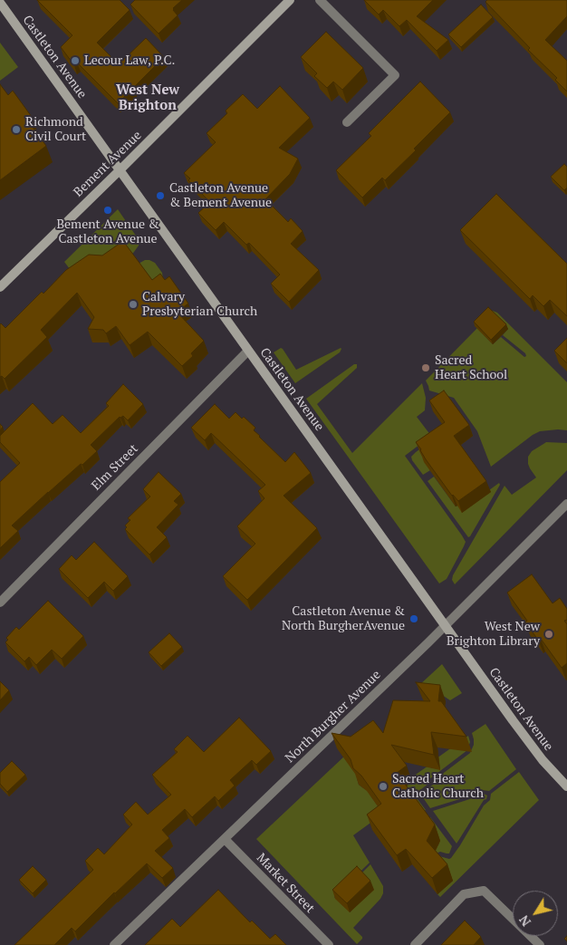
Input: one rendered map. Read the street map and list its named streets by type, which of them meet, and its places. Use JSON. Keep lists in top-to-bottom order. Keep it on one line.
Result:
{"streets":{"street":["Castleton Avenue","Bement Avenue","Elm Street","North Burgher Avenue","Market Street"]},"crossings":[["Castleton Avenue","Bement Avenue"],["Castleton Avenue","Elm Street"],["Castleton Avenue","North Burgher Avenue"],["North Burgher Avenue","Market Street"]],"districts":["West New Brighton"],"places":["Lecour Law, P.C.","Richmond Civil Court","Castleton Avenue & Bement Avenue","Bement Avenue & Castleton Avenue","Calvary Presbyterian Church","Sacred Heart School","Castleton Avenue & North BurgherAvenue","West New Brighton Library","Sacred Heart Catholic Church"],"north":"bottom left"}
